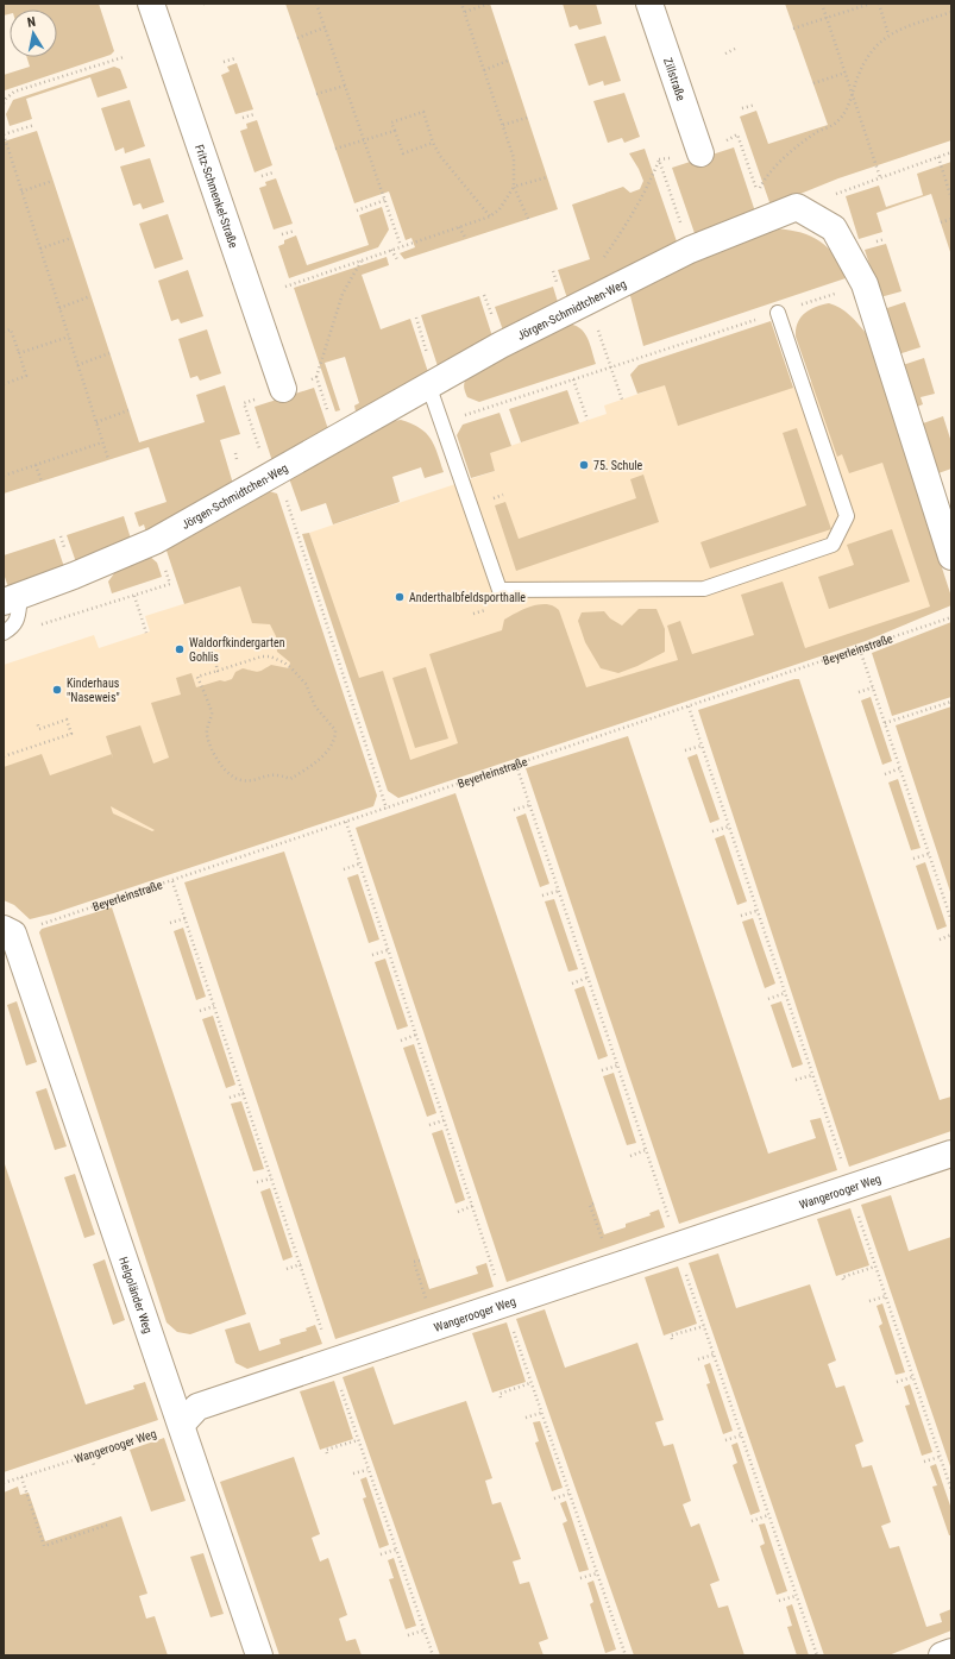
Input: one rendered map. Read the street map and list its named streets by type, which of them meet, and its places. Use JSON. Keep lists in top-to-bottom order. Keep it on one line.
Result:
{"streets":{"street":["Zillstraße","Fritz-Schmenkel-Straße","Jörgen-Schmidtchen-Weg","Wangerooger Weg","Helgoländer Weg"],"path":["Beyerleinstraße"]},"crossings":[["Beyerleinstraße","Helgoländer Weg"],["Wangerooger Weg","Helgoländer Weg"]],"places":["75. Schule","Anderthalbfeldsporthalle","Waldorfkindergarten Gohlis","Kinderhaus \"Naseweis\""],"north":"top"}
